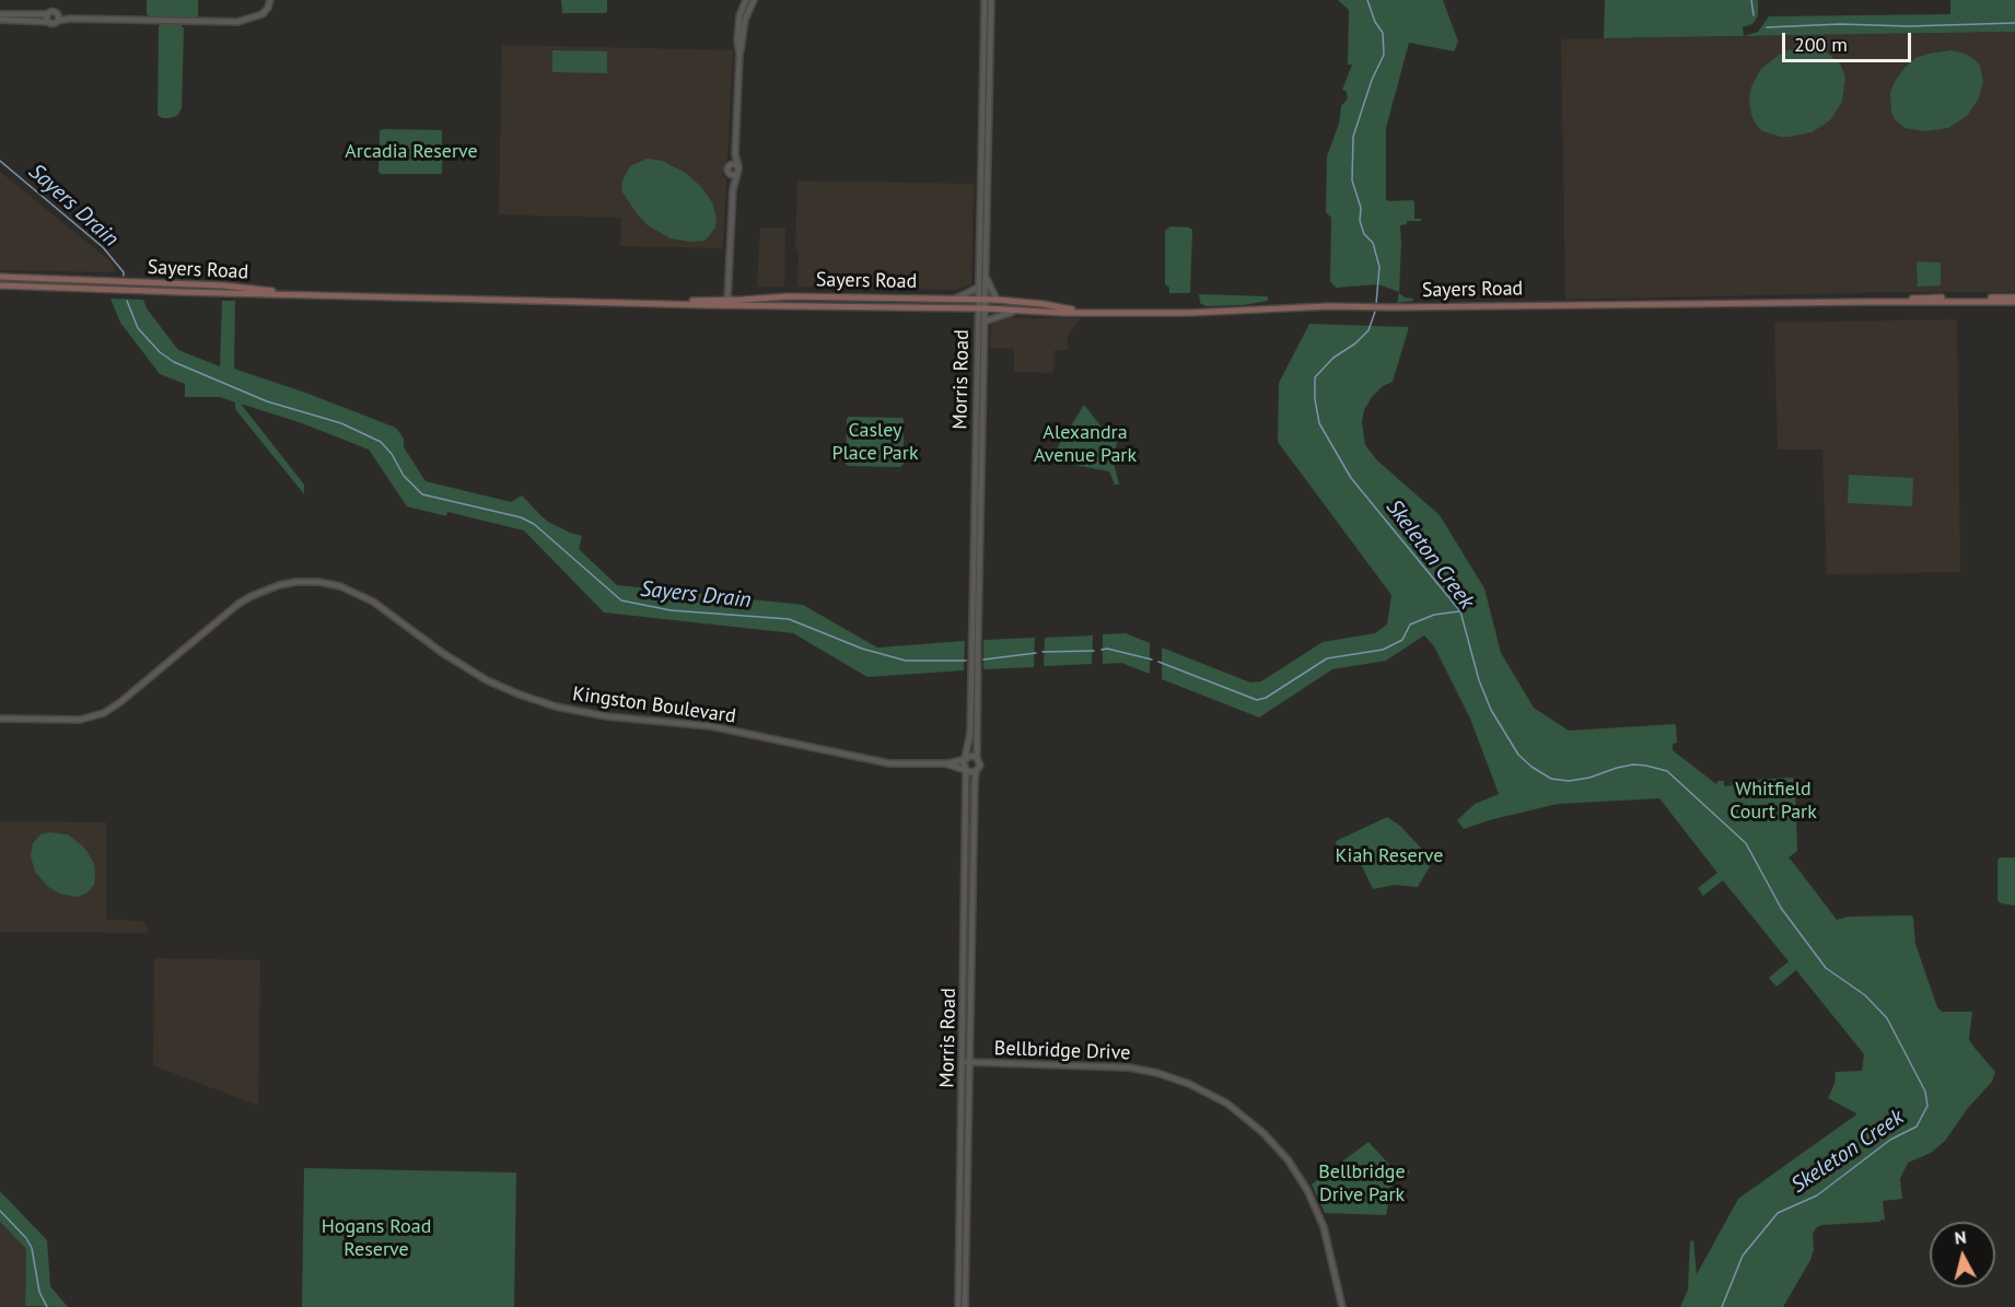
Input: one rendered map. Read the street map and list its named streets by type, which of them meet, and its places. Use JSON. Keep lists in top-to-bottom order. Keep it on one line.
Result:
{"streets":{"main road":["Sayers Road"],"street":["Morris Road","Kingston Boulevard","Bellbridge Drive"]},"crossings":[["Sayers Road","Morris Road"],["Morris Road","Kingston Boulevard"],["Morris Road","Bellbridge Drive"]],"water":["Sayers Drain","Skeleton Creek"],"parks":["Arcadia Reserve","Casley Place Park","Alexandra Avenue Park","Whitfield Court Park","Kiah Reserve","Bellbridge Drive Park","Hogans Road Reserve"],"scale_bar":"200 m","north":"top"}
